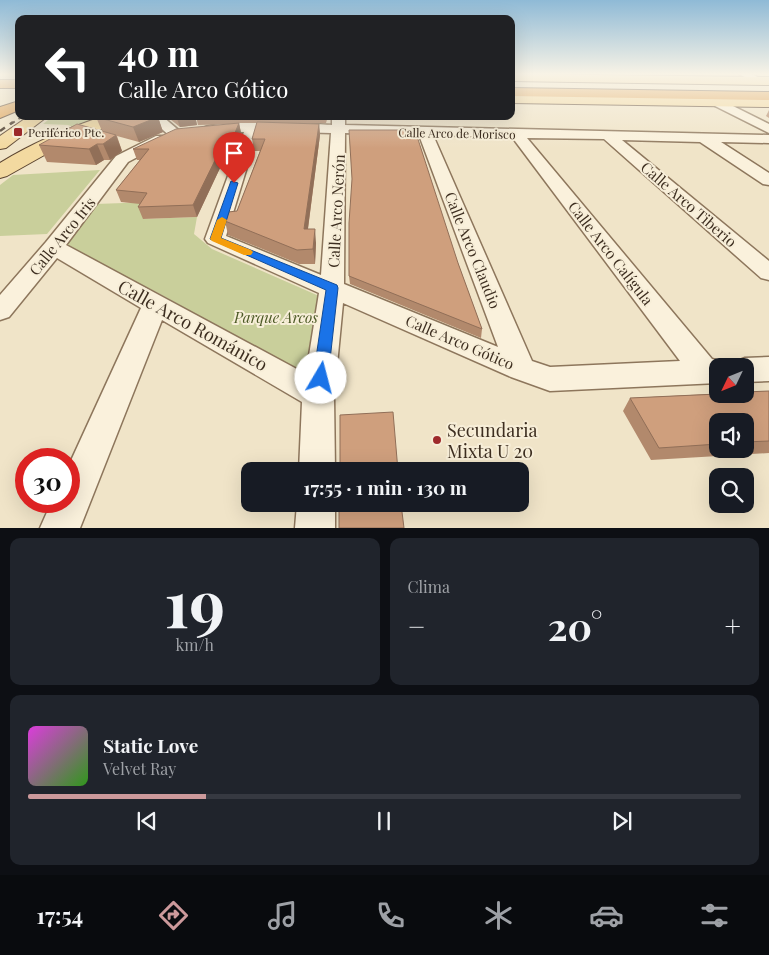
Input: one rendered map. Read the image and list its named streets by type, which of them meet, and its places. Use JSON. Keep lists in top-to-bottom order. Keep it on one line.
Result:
{"streets":{"street":["Calle Arco de Morisco","Calle Arco Tiberio","Calle Arco Nerón","Calle Arco Iris","Calle Arco Claudio","Calle Arco Calígula","Calle Arco Románico","Calle Arco Gótico"]},"crossings":[["Calle Arco de Morisco","Calle Arco Tiberio"],["Calle Arco de Morisco","Calle Arco Nerón"],["Calle Arco de Morisco","Calle Arco Iris"],["Calle Arco de Morisco","Calle Arco Claudio"],["Calle Arco de Morisco","Calle Arco Calígula"],["Calle Arco de Morisco","Calle Arco Gótico"],["Calle Arco Nerón","Calle Arco Románico"],["Calle Arco Nerón","Calle Arco Gótico"],["Calle Arco Iris","Calle Arco Románico"],["Calle Arco Claudio","Calle Arco Gótico"]],"parks":["Parque Arcos"],"places":{"transit":["Periférico Pte."],"other":["Secundaria Mixta U 20"]},"north":"bottom left","page":{"turn":["40 m","Calle Arco Gótico"],"limit":"30","trip":"17:55 · 1 min · 130 m","tile":[["19","km/h"],"Clima"],"heat":["−","20°","+"],"song":["Static Love","Velvet Ray"],"tabs":"17:54"}}
